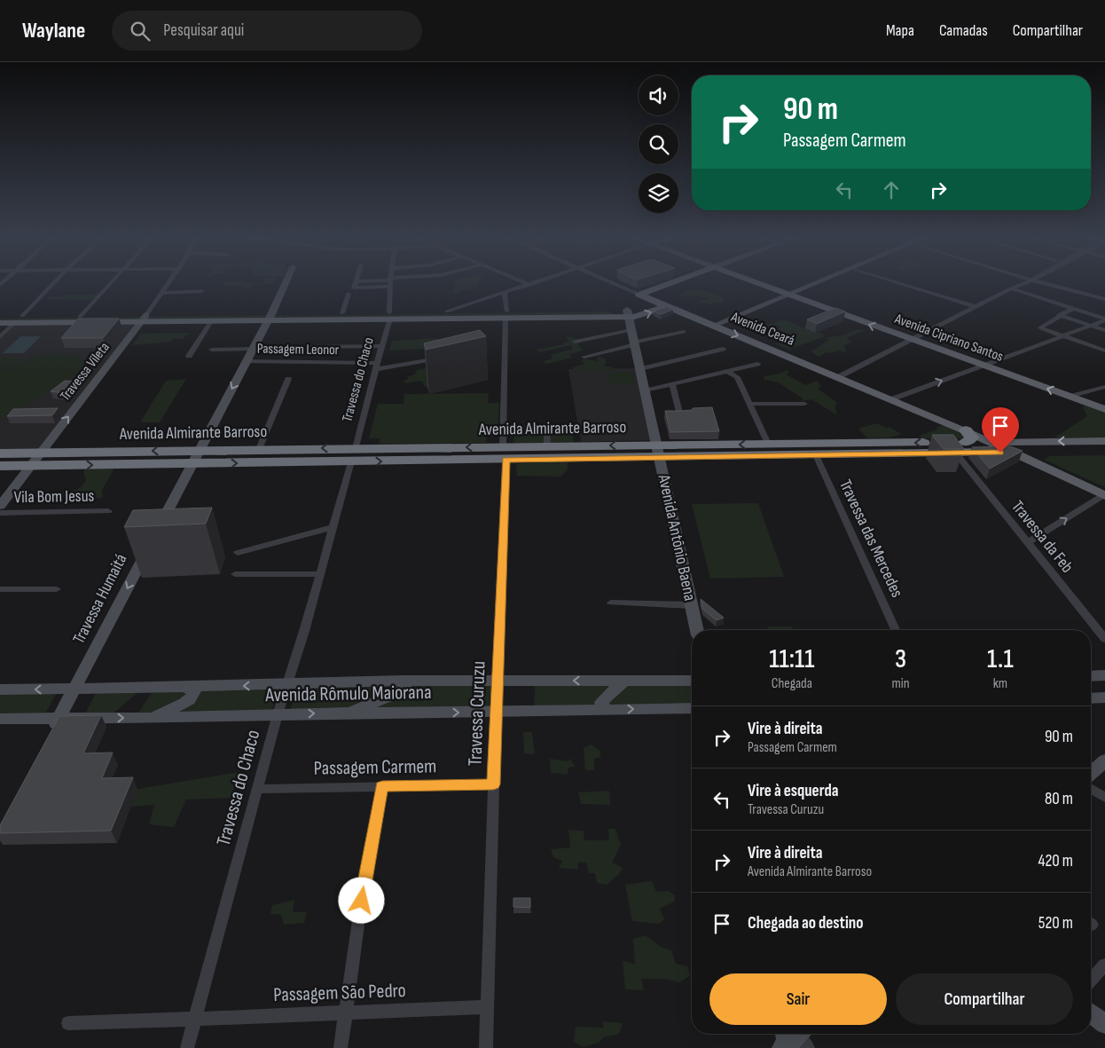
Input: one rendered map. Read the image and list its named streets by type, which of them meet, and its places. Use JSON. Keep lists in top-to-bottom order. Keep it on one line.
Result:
{"streets":{"highway":["Avenida Almirante Barroso"],"main road":["Avenida Ceará","Avenida Cipriano Santos"],"street":["Passagem Leonor","Travessa Vileta","Travessa do Chaco","Vila Bom Jesus","Travessa da Feb","Avenida Antônio Baena","Travessa das Mercedes","Travessa Humaitá","Avenida Rômulo Maiorana","Travessa Curuzu","Passagem Carmem","Passagem São Pedro"]},"crossings":[["Avenida Ceará","Avenida Almirante Barroso"],["Avenida Ceará","Travessa da Feb"],["Passagem Leonor","Travessa do Chaco"],["Passagem Leonor","Travessa Humaitá"],["Travessa Vileta","Avenida Almirante Barroso"],["Travessa do Chaco","Avenida Almirante Barroso"],["Travessa do Chaco","Avenida Rômulo Maiorana"],["Travessa do Chaco","Passagem Carmem"],["Travessa do Chaco","Passagem São Pedro"],["Avenida Almirante Barroso","Travessa da Feb"],["Avenida Almirante Barroso","Avenida Antônio Baena"],["Avenida Almirante Barroso","Travessa das Mercedes"],["Avenida Almirante Barroso","Travessa Humaitá"],["Avenida Almirante Barroso","Travessa Curuzu"],["Travessa Humaitá","Avenida Rômulo Maiorana"],["Avenida Rômulo Maiorana","Travessa Curuzu"],["Travessa Curuzu","Passagem Carmem"],["Travessa Curuzu","Passagem São Pedro"]],"one_way":["Avenida Cipriano Santos","Travessa Humaitá"],"page":{"header":"Waylane","search":"Pesquisar aqui","nav":["Mapa","Camadas","Compartilhar"],"turn":["90 m","Passagem Carmem"],"eta":["11:11","Chegada","3","min","1.1","km"],"list":[{"name":"Vire à direita","note":"Passagem Carmem","value":"90 m"},{"name":"Vire à esquerda","note":"Travessa Curuzu","value":"80 m"},{"name":"Vire à direita","note":"Avenida Almirante Barroso","value":"420 m"},{"name":"Chegada ao destino","value":"520 m"}],"buttons":["Sair","Compartilhar"]}}
